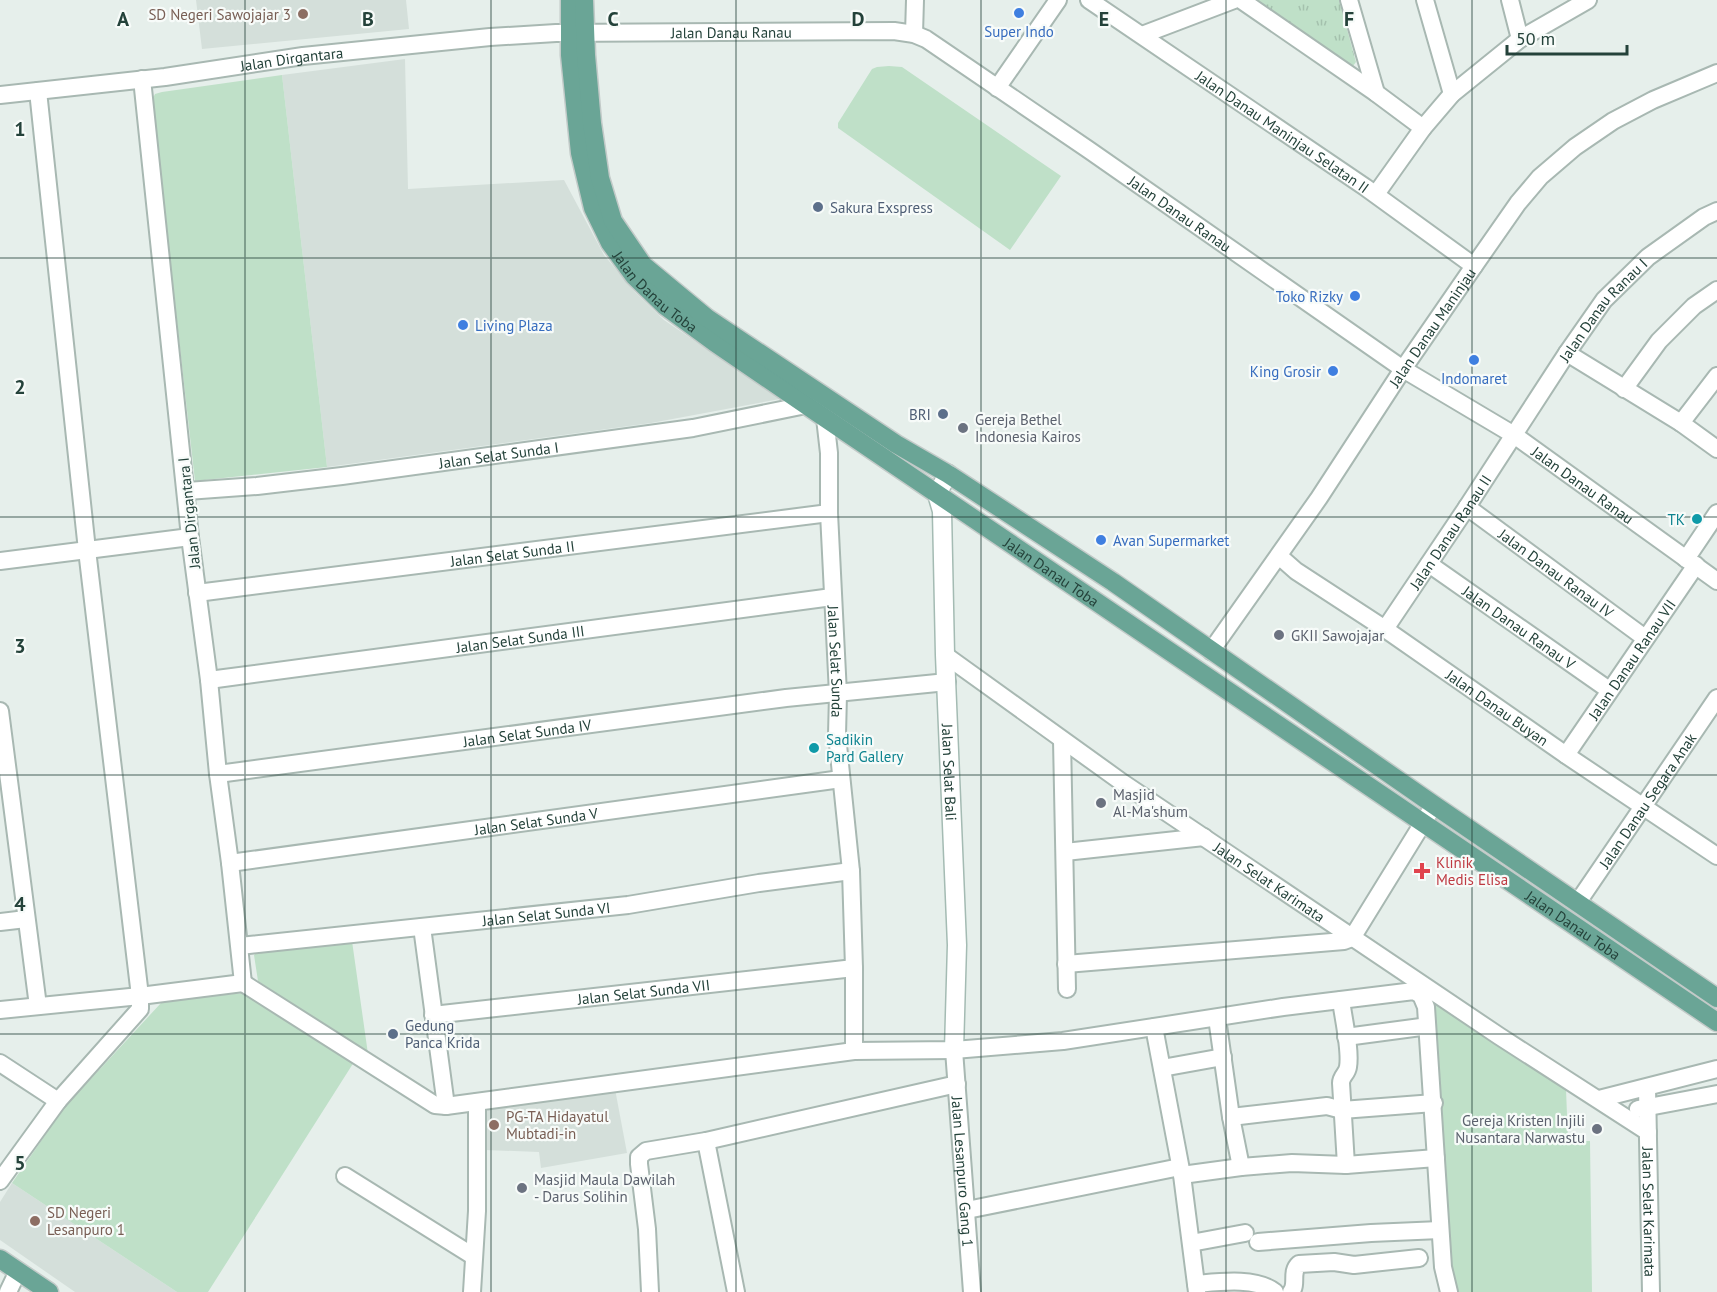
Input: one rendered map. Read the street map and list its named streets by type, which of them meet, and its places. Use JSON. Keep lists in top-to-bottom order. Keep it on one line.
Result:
{"streets":{"main road":["Jalan Danau Toba"],"street":["Jalan Danau Ranau","Jalan Dirgantara","Jalan Danau Maninjau Selatan II","Jalan Danau Ranau I","Jalan Danau Maninjau","Jalan Selat Sunda I","Jalan Dirgantara I","Jalan Danau Ranau II","Jalan Selat Sunda II","Jalan Danau Ranau IV","Jalan Danau Ranau V","Jalan Selat Sunda III","Jalan Danau Ranau VII","Jalan Selat Sunda","Jalan Danau Buyan","Jalan Selat Sunda IV","Jalan Selat Bali","Jalan Danau Segara Anak","Jalan Selat Sunda V","Jalan Selat Karimata","Jalan Selat Sunda VI","Jalan Selat Sunda VII","Jalan Lesanpuro Gang 1"]},"crossings":[["Jalan Danau Ranau","Jalan Dirgantara"],["Jalan Danau Ranau","Jalan Danau Toba"],["Jalan Danau Ranau","Jalan Danau Ranau I"],["Jalan Danau Ranau","Jalan Danau Maninjau"],["Jalan Danau Ranau","Jalan Danau Ranau II"],["Jalan Danau Ranau","Jalan Danau Ranau VII"],["Jalan Dirgantara","Jalan Danau Toba"],["Jalan Dirgantara","Jalan Dirgantara I"],["Jalan Danau Maninjau Selatan II","Jalan Danau Maninjau"],["Jalan Danau Toba","Jalan Danau Maninjau"],["Jalan Danau Toba","Jalan Selat Sunda I"],["Jalan Danau Toba","Jalan Selat Sunda"],["Jalan Danau Toba","Jalan Selat Bali"],["Jalan Danau Toba","Jalan Danau Segara Anak"],["Jalan Danau Ranau I","Jalan Danau Ranau II"],["Jalan Danau Maninjau","Jalan Danau Buyan"],["Jalan Selat Sunda I","Jalan Dirgantara I"],["Jalan Dirgantara I","Jalan Selat Sunda II"],["Jalan Dirgantara I","Jalan Selat Sunda III"],["Jalan Dirgantara I","Jalan Selat Sunda IV"],["Jalan Dirgantara I","Jalan Selat Sunda V"],["Jalan Dirgantara I","Jalan Selat Sunda VI"],["Jalan Danau Ranau II","Jalan Danau Ranau IV"],["Jalan Danau Ranau II","Jalan Danau Ranau V"],["Jalan Danau Ranau II","Jalan Danau Buyan"],["Jalan Selat Sunda II","Jalan Selat Sunda"],["Jalan Danau Ranau IV","Jalan Danau Ranau VII"],["Jalan Danau Ranau V","Jalan Danau Ranau VII"],["Jalan Selat Sunda III","Jalan Selat Sunda"],["Jalan Danau Ranau VII","Jalan Danau Buyan"],["Jalan Selat Sunda","Jalan Selat Sunda IV"],["Jalan Selat Sunda","Jalan Selat Sunda V"],["Jalan Selat Sunda","Jalan Selat Sunda VI"],["Jalan Selat Sunda","Jalan Selat Sunda VII"],["Jalan Danau Buyan","Jalan Danau Segara Anak"],["Jalan Selat Sunda IV","Jalan Selat Bali"],["Jalan Selat Bali","Jalan Selat Karimata"],["Jalan Selat Bali","Jalan Lesanpuro Gang 1"]],"places":{"other":["Super Indo","SD Negeri Sawojajar 3","Sakura Exspress","Toko Rizky","Living Plaza","Indomaret","King Grosir","BRI","Gereja Bethel Indonesia Kairos","TK","Avan Supermarket","GKII Sawojajar","Sadikin Pard Gallery","Masjid Al-Ma'shum","Gedung Panca Krida","PG-TA Hidayatul Mubtadi-in","Gereja Kristen Injili Nusantara Narwastu","Masjid Maula Dawilah - Darus Solihin","SD Negeri Lesanpuro 1"],"health":["Klinik Medis Elisa"]},"scale_bar":"50 m","grid":{"columns":["A","B","C","D","E","F"],"rows":["1","2","3","4","5"]}}
